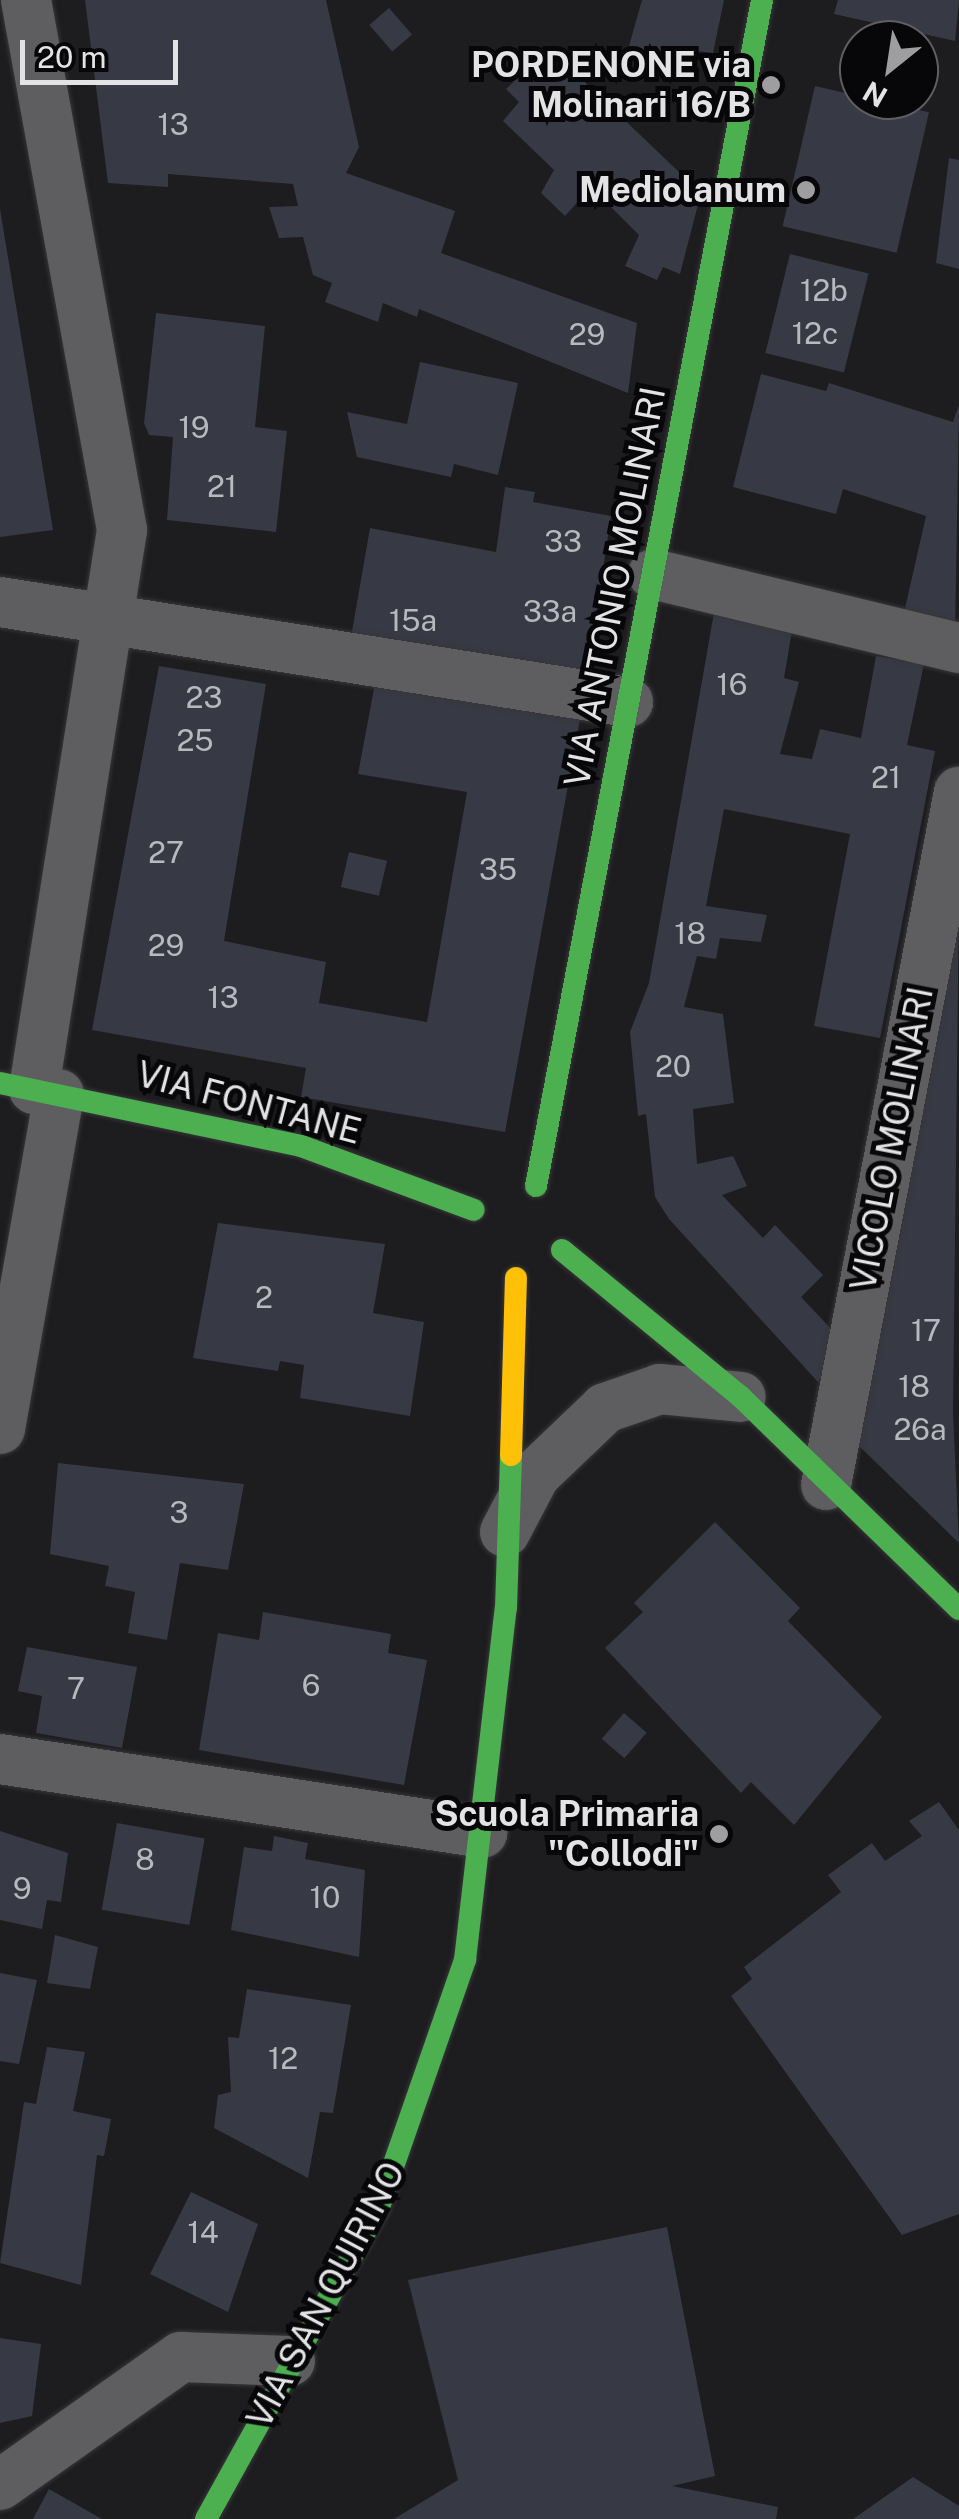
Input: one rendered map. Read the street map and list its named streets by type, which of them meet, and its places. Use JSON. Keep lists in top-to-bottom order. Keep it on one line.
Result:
{"streets":{"street":["VIA ANTONIO MOLINARI","VIA FONTANE","VICOLO MOLINARI","VIA SAN QUIRINO"]},"places":["PORDENONE via Molinari 16/B","Mediolanum","Scuola Primaria \"Collodi\""],"house_numbers":["13","12b","12c","29","19","21","33","33a","15a","16","23","25","21","27","35","18","29","13","20","2","17","18","26a","3","6","7","8","9","10","12","14"],"scale_bar":"20 m","north":"bottom left"}
